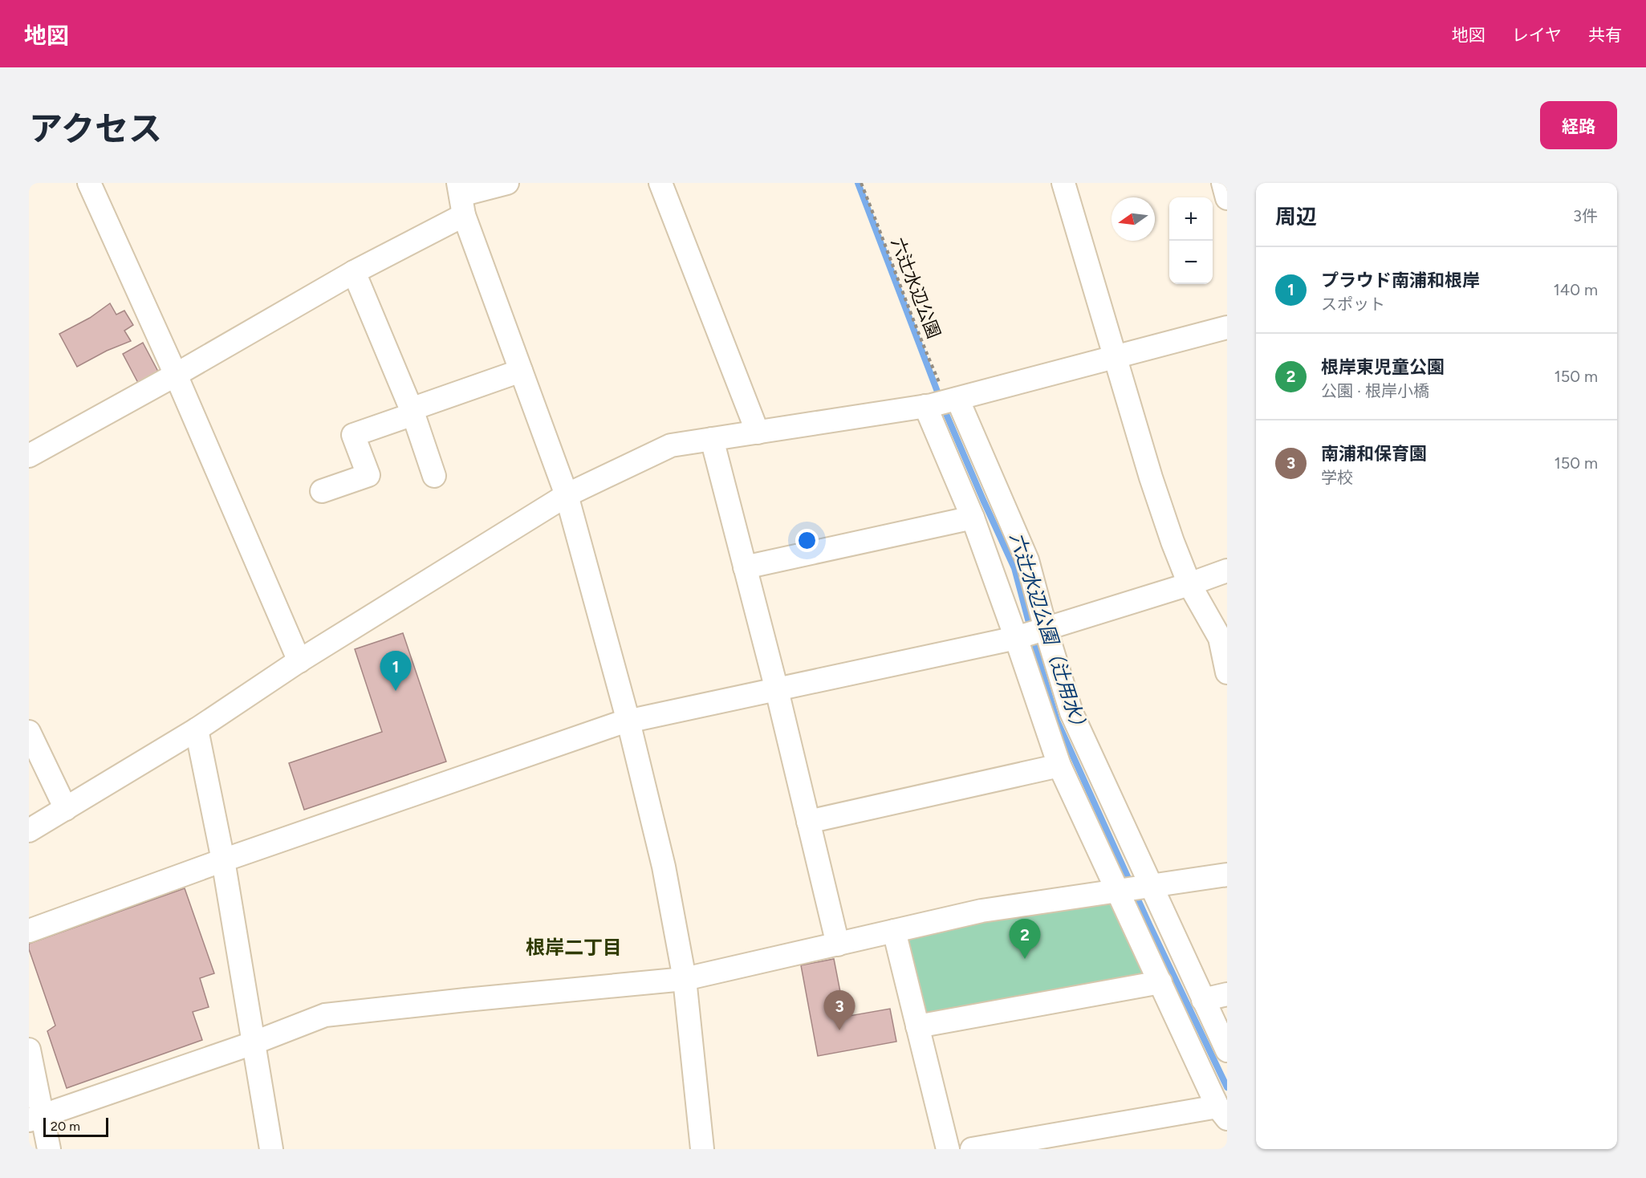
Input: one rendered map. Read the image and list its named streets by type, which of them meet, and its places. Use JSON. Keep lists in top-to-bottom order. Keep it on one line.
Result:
{"streets":{"path":["六辻水辺公園"]},"districts":["根岸二丁目"],"water":["六辻水辺公園（辻用水）"],"scale_bar":"20 m","north":"left","page":{"header":"地図","nav":["地図","レイヤ","共有"],"title":"アクセス","buttons":"経路","heading":["周辺","3件"],"map_buttons":["+","−"],"list":[{"mark":"1","name":"プラウド南浦和根岸","note":"スポット","value":"140 m"},{"mark":"2","name":"根岸東児童公園","note":"公園 · 根岸小橋","value":"150 m"},{"mark":"3","name":"南浦和保育園","note":"学校","value":"150 m"}],"pins":["1","2","3"],"scale":"20 m"}}
